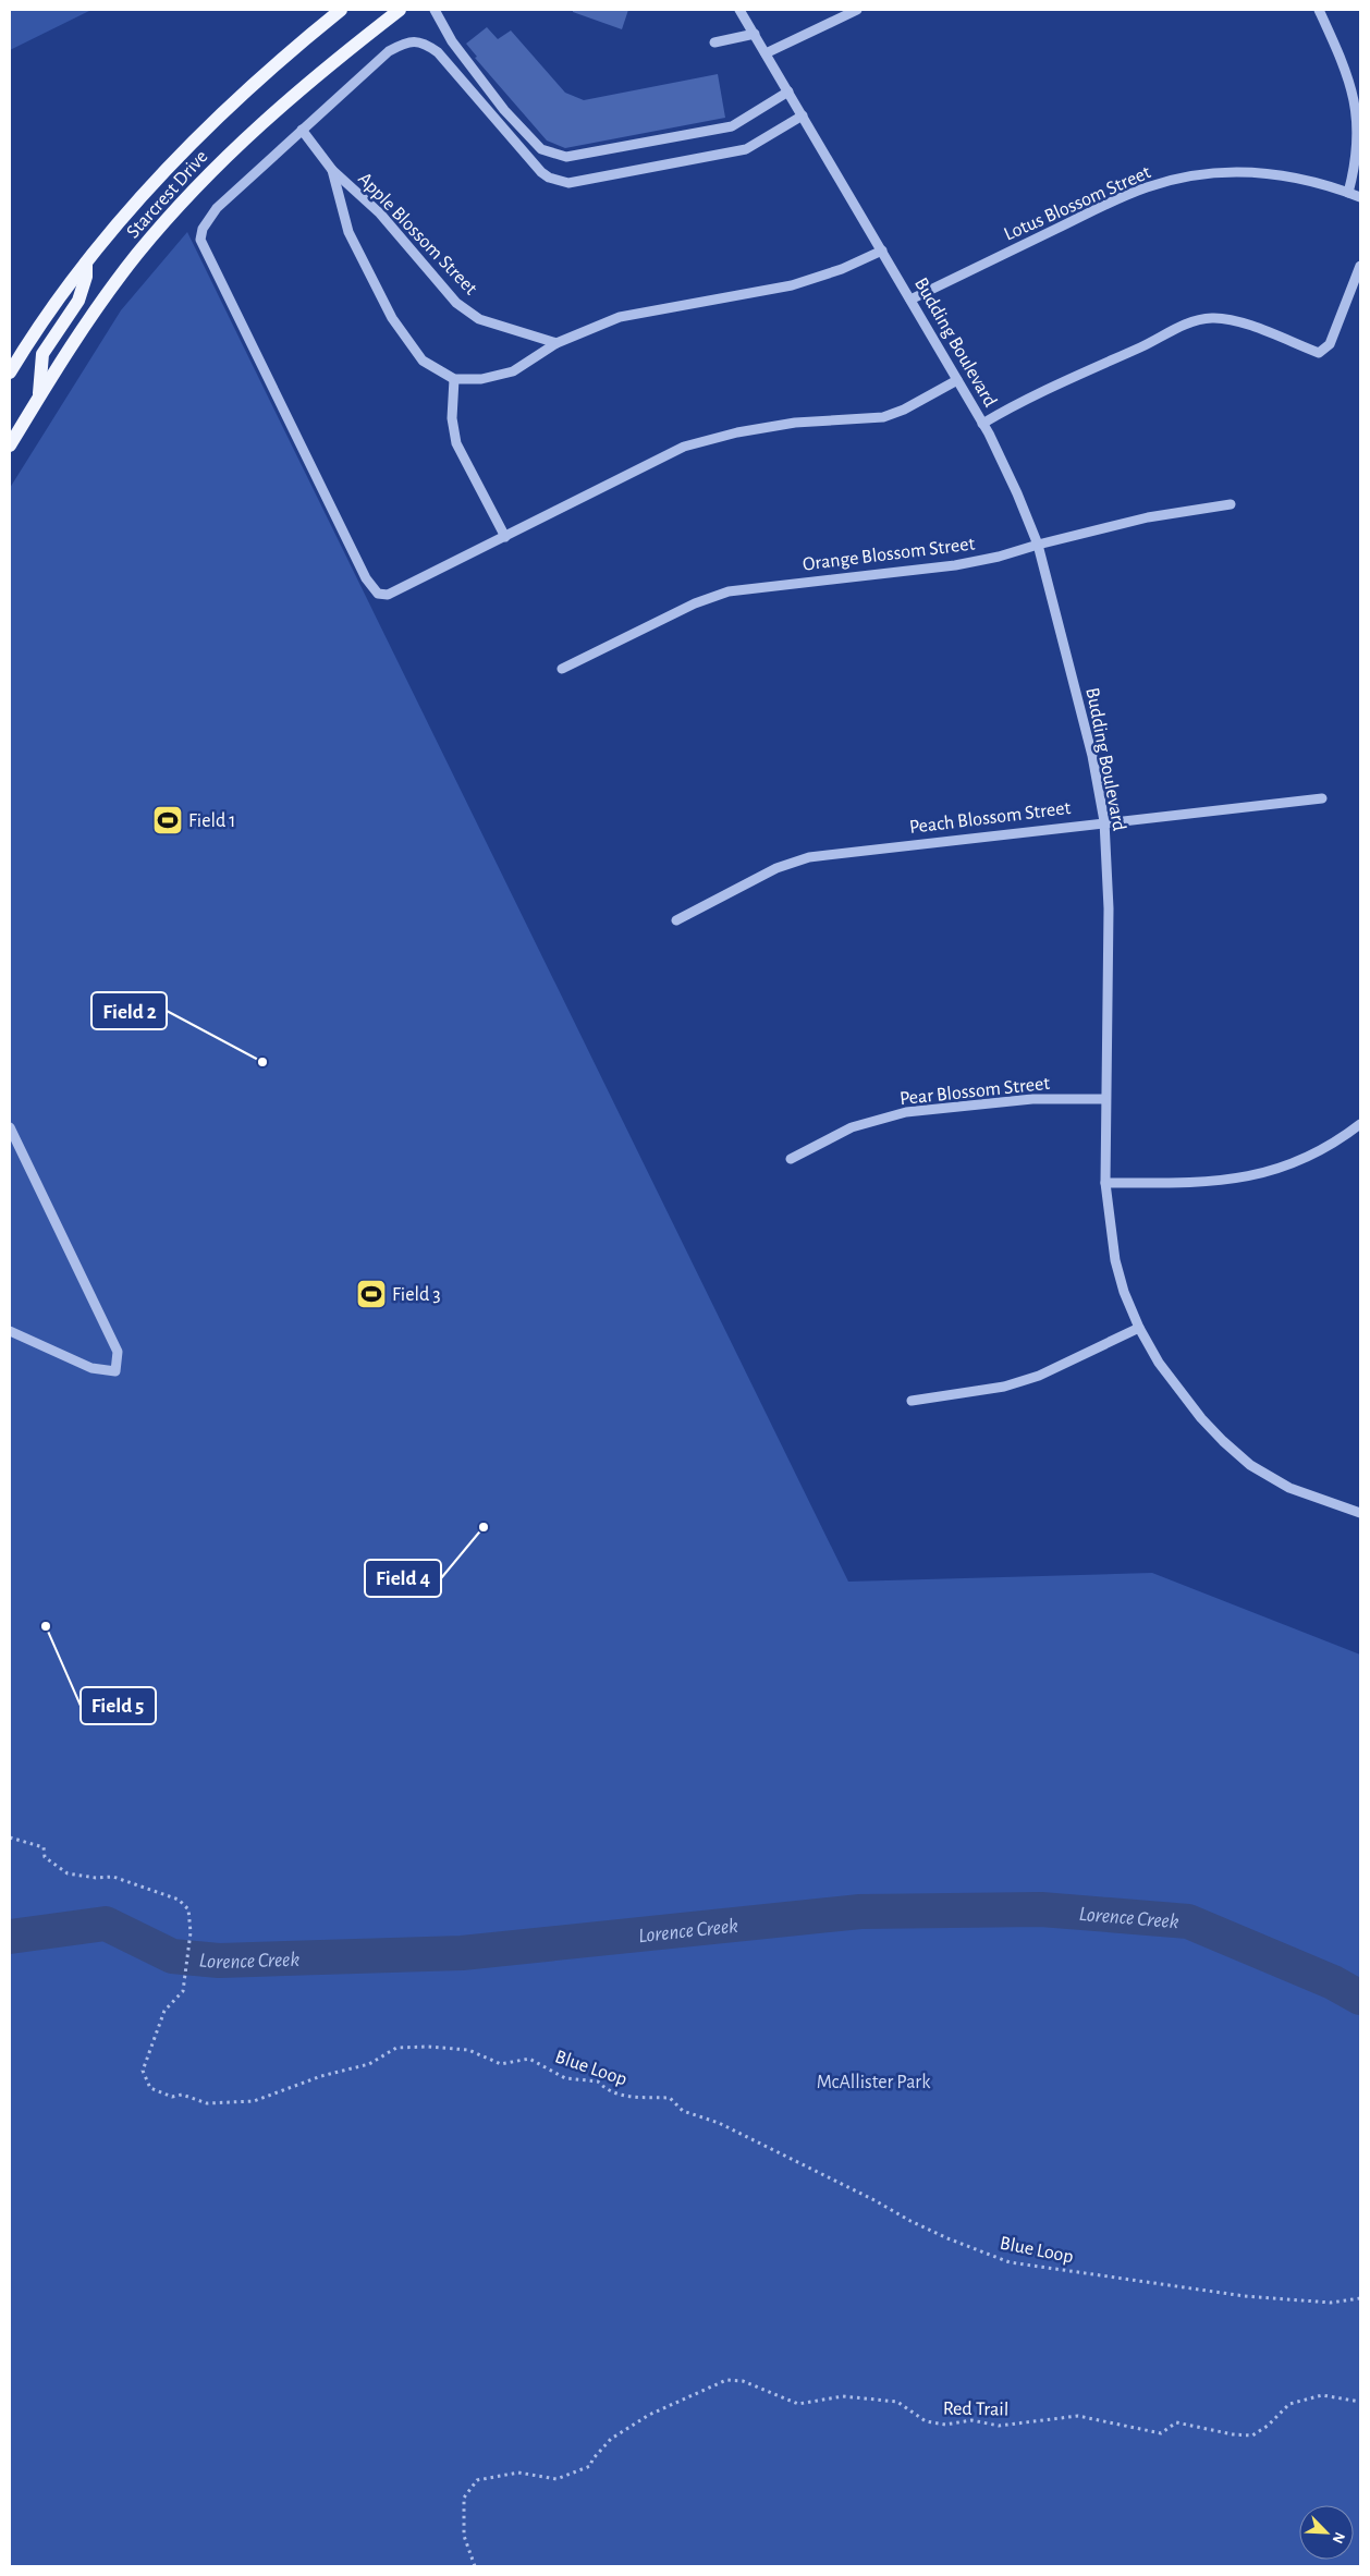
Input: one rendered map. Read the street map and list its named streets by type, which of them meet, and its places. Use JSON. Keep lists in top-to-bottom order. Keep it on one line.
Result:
{"streets":{"main road":["Starcrest Drive"],"street":["Lotus Blossom Street","Apple Blossom Street","Budding Boulevard","Orange Blossom Street","Peach Blossom Street","Pear Blossom Street"],"path":["Blue Loop","Red Trail"]},"crossings":[["Lotus Blossom Street","Budding Boulevard"],["Budding Boulevard","Orange Blossom Street"],["Budding Boulevard","Peach Blossom Street"],["Budding Boulevard","Pear Blossom Street"]],"water":["Lorence Creek"],"parks":["McAllister Park"],"places":{"sports":["Field 1","Field 3"],"other":["Field 2","Field 4","Field 5"]},"north":"bottom right"}
